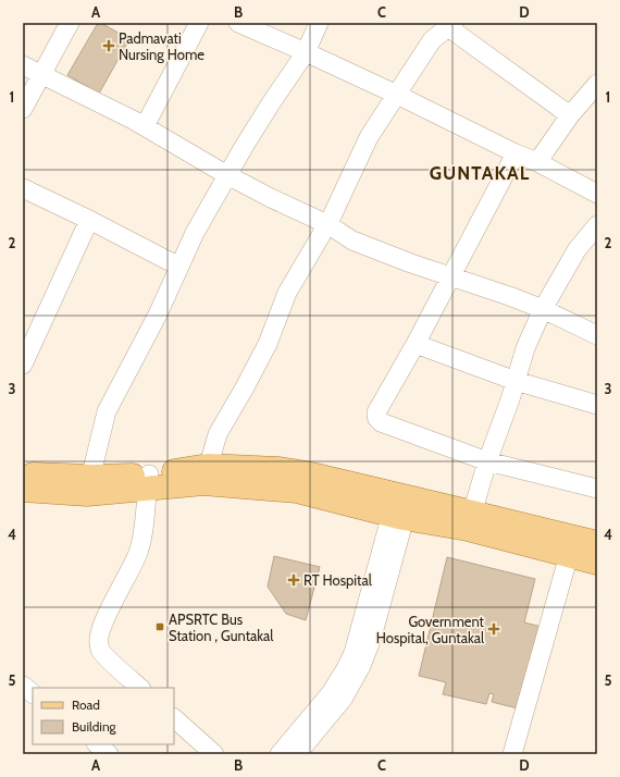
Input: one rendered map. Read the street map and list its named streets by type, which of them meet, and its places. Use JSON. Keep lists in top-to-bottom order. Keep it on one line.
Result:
{"districts":["GUNTAKAL"],"places":{"health":["Padmavati Nursing Home","RT Hospital","Government Hospital, Guntakal"],"transit":["APSRTC Bus Station , Guntakal"]},"legend":["Road","Building"],"grid":{"columns":["A","B","C","D"],"rows":["1","2","3","4","5"]}}
